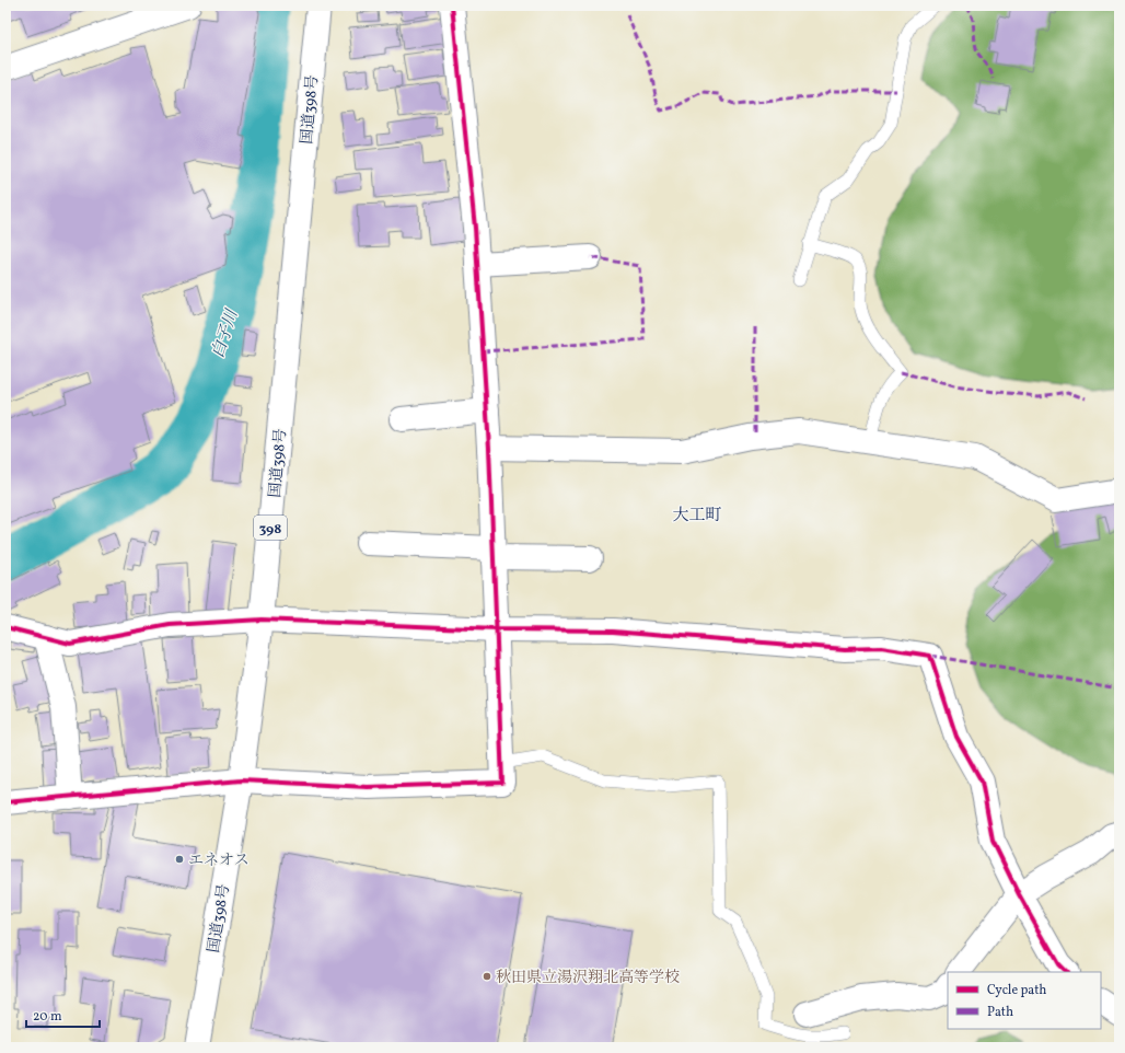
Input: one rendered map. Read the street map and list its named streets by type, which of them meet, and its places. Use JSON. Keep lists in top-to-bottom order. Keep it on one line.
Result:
{"streets":{"main road":["国道398号","398"]},"districts":["大工町"],"water":["白子川"],"places":["エネオス","秋田県立湯沢翔北高等学校"],"legend":["Cycle path","Path"],"scale_bar":"20 m"}
